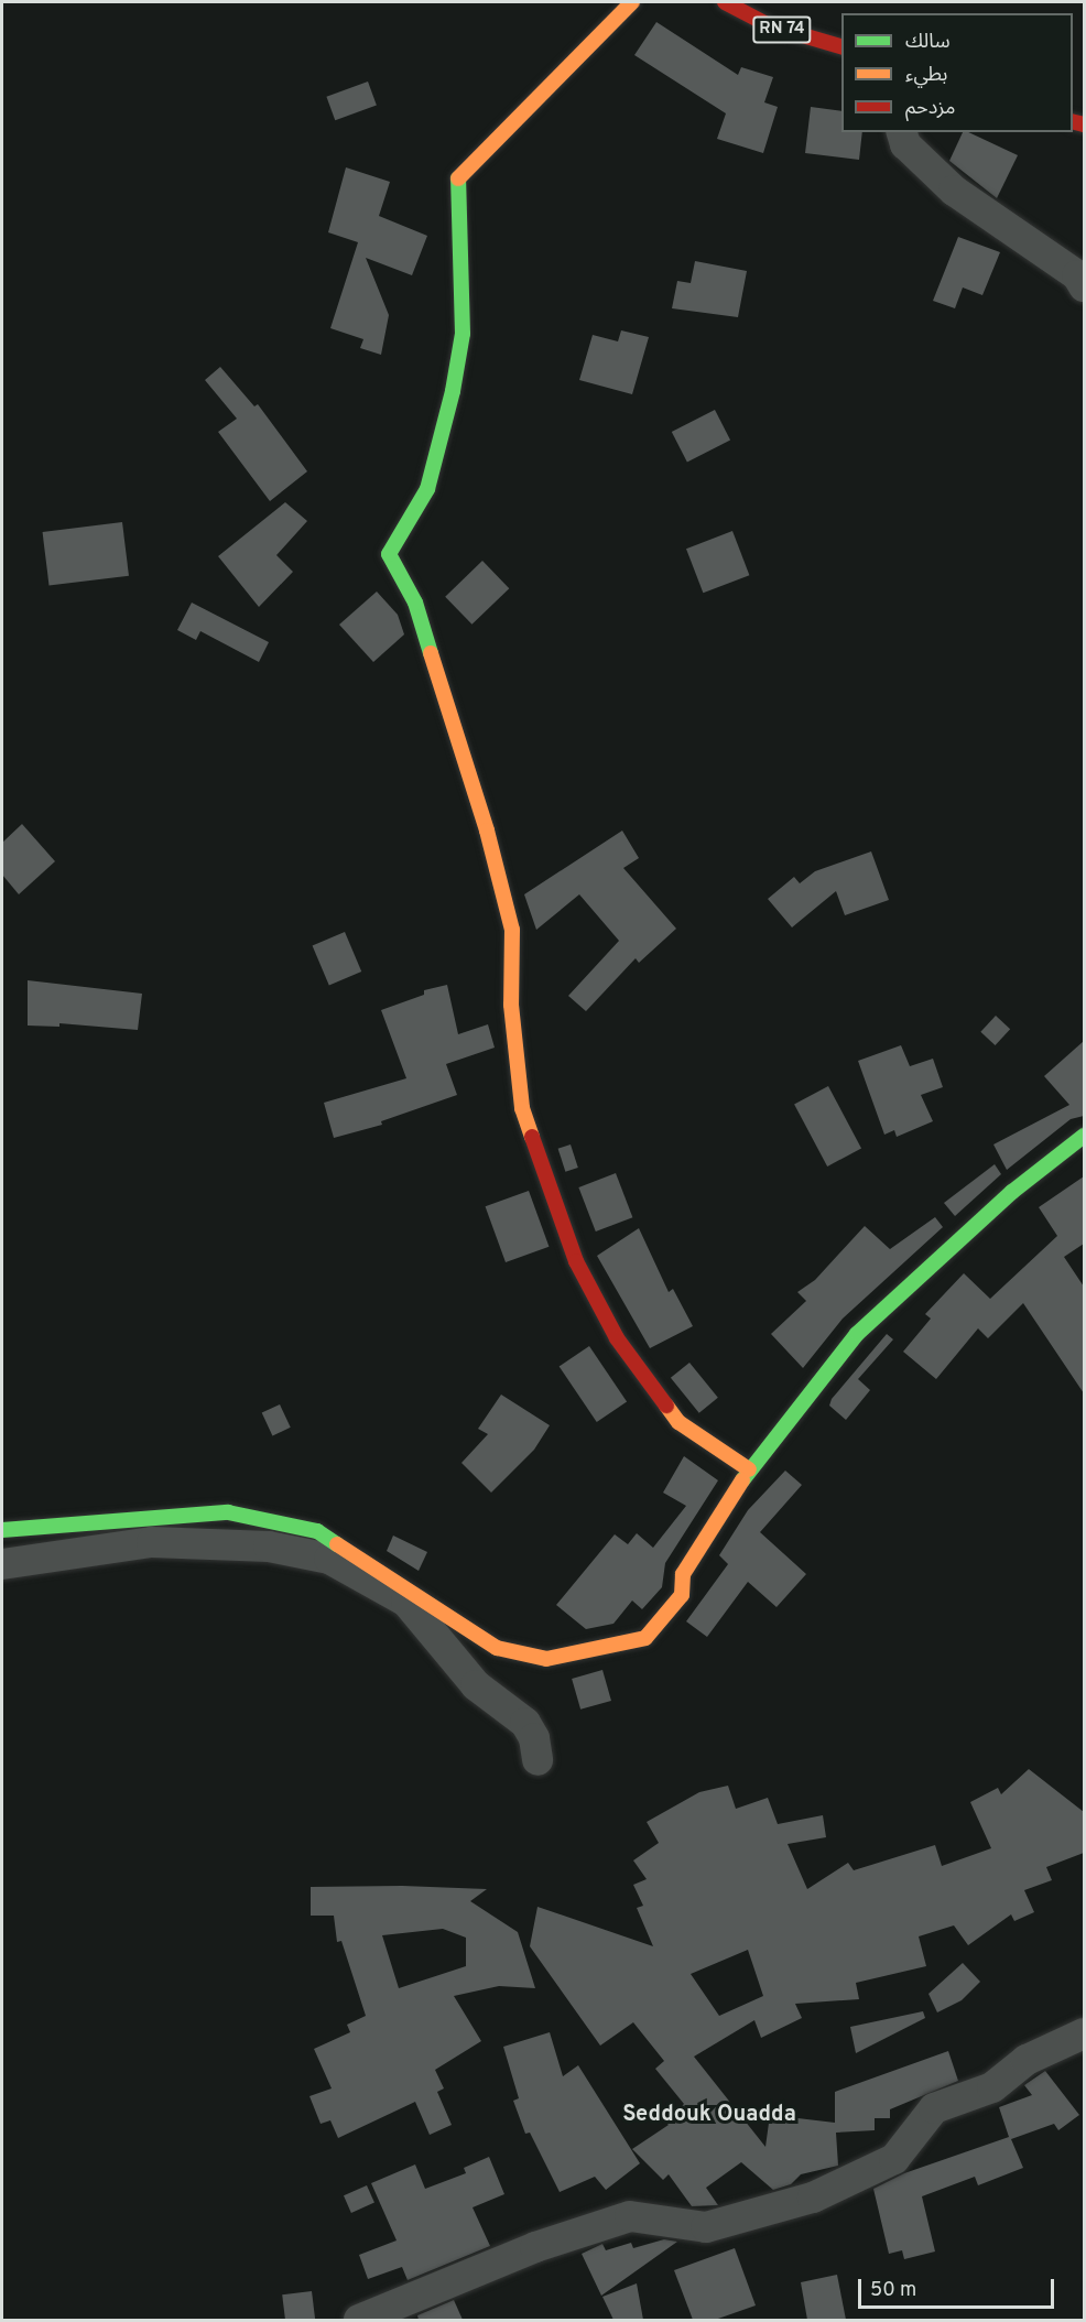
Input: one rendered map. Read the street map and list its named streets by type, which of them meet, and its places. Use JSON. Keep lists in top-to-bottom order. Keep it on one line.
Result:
{"streets":{"street":["RN 74"]},"districts":["Seddouk Ouadda"],"legend":["سالك","بطيء","مزدحم"],"scale_bar":"50 m"}
